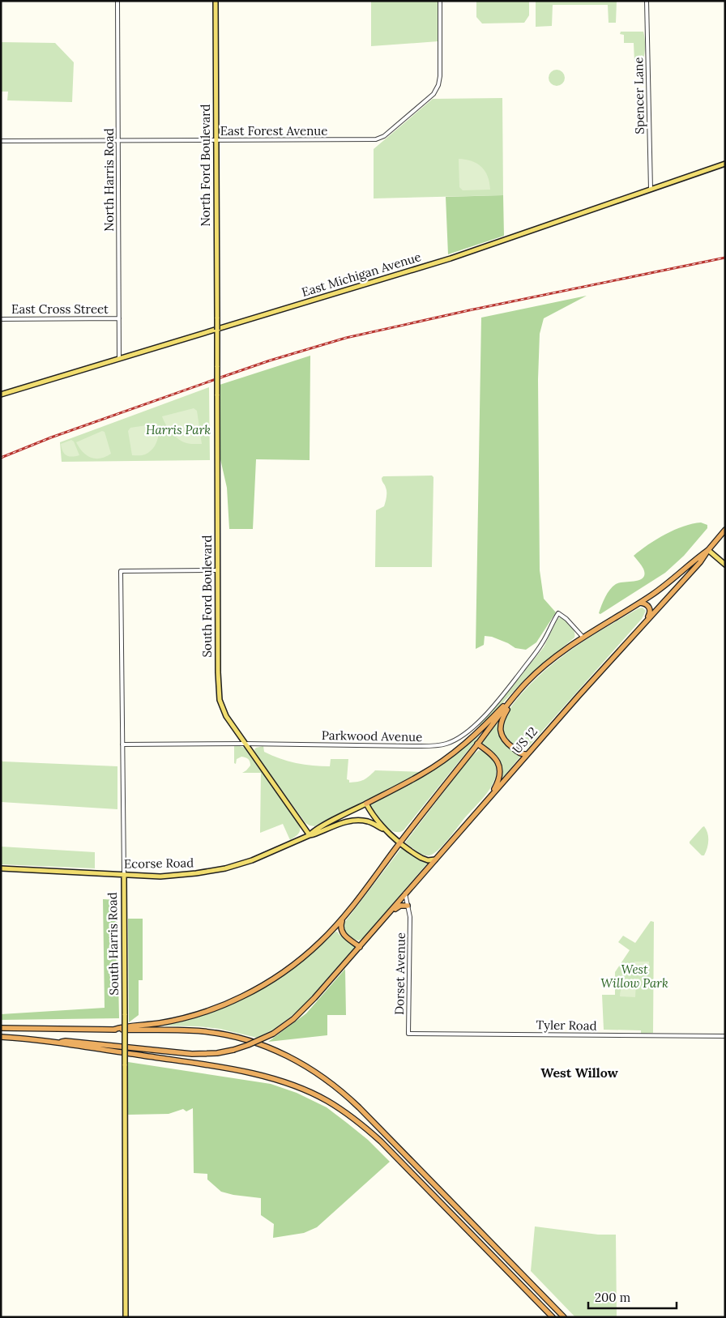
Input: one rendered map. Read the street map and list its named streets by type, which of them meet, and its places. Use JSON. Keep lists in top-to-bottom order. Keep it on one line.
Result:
{"streets":{"highway":["US 12"],"main road":["North Ford Boulevard","East Michigan Avenue","South Ford Boulevard","Ecorse Road","South Harris Road"],"street":["Spencer Lane","East Forest Avenue","North Harris Road","East Cross Street","Parkwood Avenue","Dorset Avenue","Tyler Road"]},"crossings":[["Spencer Lane","East Michigan Avenue"],["East Forest Avenue","North Ford Boulevard"],["East Forest Avenue","North Harris Road"],["North Ford Boulevard","South Ford Boulevard"],["North Harris Road","East Michigan Avenue"],["North Harris Road","East Cross Street"],["South Ford Boulevard","Parkwood Avenue"],["South Ford Boulevard","Ecorse Road"],["South Ford Boulevard","South Harris Road"],["Parkwood Avenue","US 12"],["Parkwood Avenue","South Harris Road"],["US 12","Ecorse Road"],["Ecorse Road","South Harris Road"],["Dorset Avenue","Tyler Road"]],"districts":["West Willow"],"parks":["Harris Park","West Willow Park"],"scale_bar":"200 m"}
